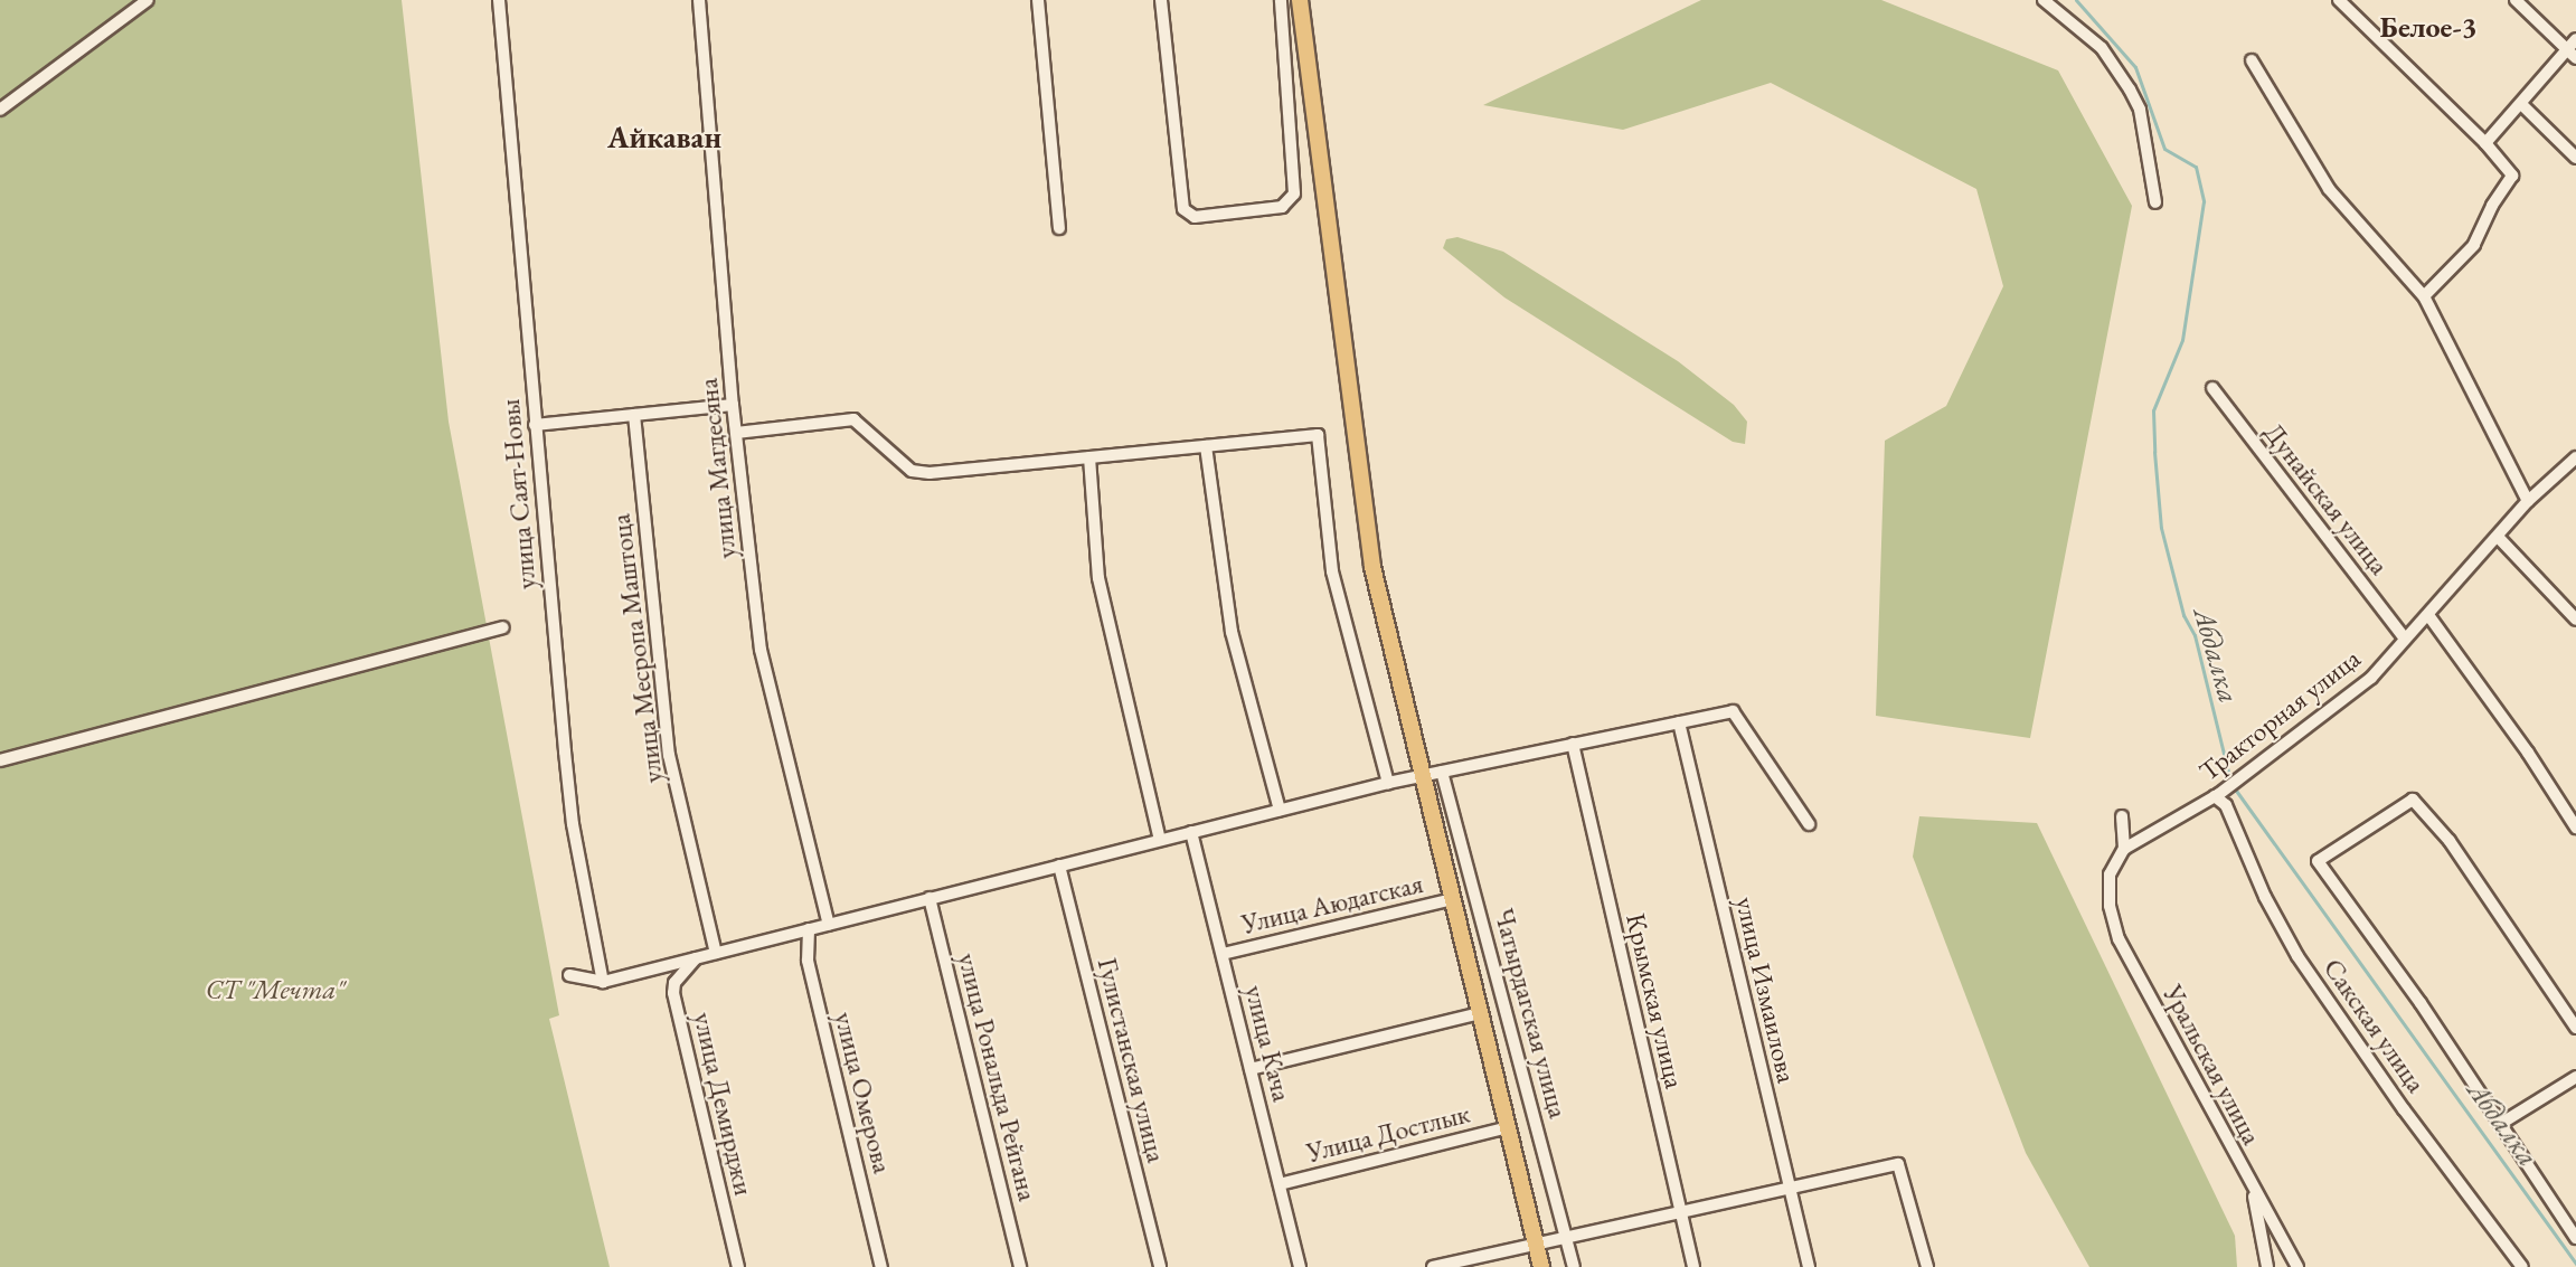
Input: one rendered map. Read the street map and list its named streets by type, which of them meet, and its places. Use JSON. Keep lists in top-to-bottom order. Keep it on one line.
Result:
{"streets":{"street":["улица Магдесяна","улица Саят-Новы","Дунайская улица","улица Месропа Маштоца","Тракторная улица","Улица Аюдагская","улица Измаилова","Крымская улица","Чатырдагская улица","Сакская улица","улица Кача","Гулистанская улица","Уральская улица","улица Рональда Рейгана","улица Омерова","улица Демирджи","Улица Достлык"]},"crossings":[["Дунайская улица","Тракторная улица"],["Тракторная улица","Сакская улица"],["Тракторная улица","Уральская улица"],["Улица Аюдагская","улица Кача"],["улица Кача","Улица Достлык"]],"districts":["Белое-3","Айкаван"],"water":["Абдалка"],"parks":["СТ \"Мечта\""]}
